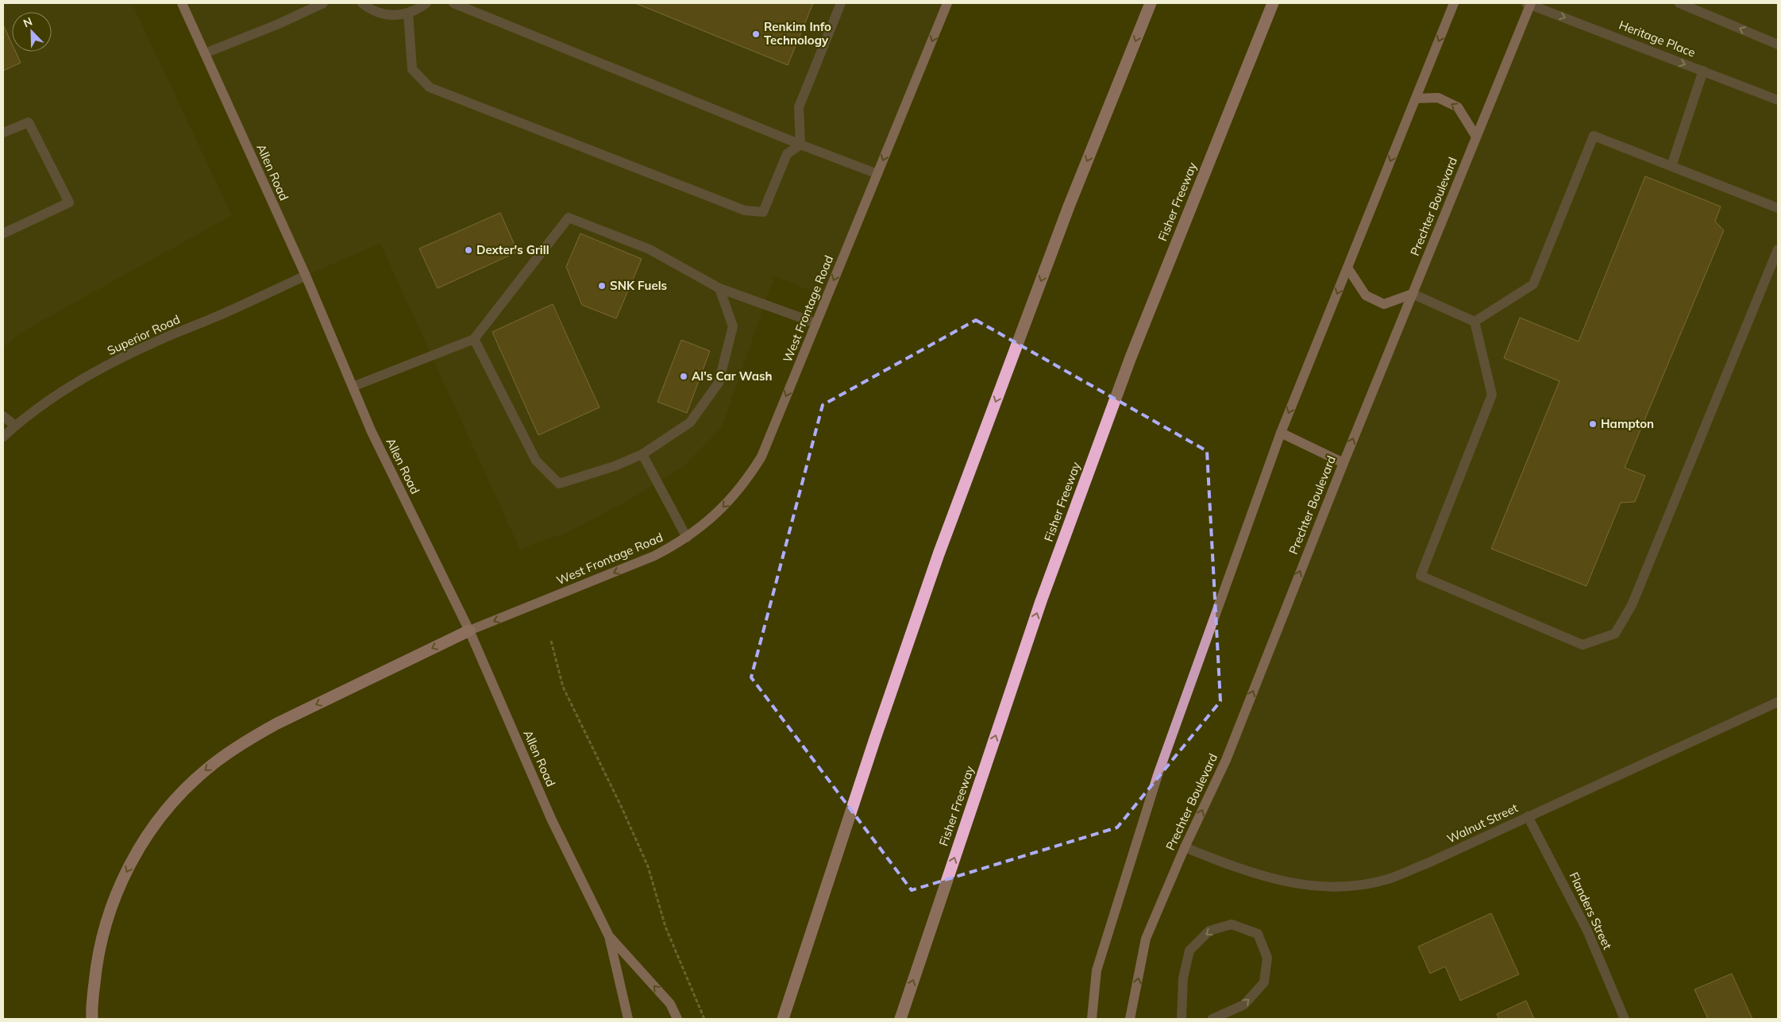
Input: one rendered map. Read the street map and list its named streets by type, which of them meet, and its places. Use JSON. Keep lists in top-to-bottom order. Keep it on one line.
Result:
{"streets":{"highway":["Fisher Freeway"],"main road":["Allen Road","Prechter Boulevard","West Frontage Road"],"street":["Heritage Place","Superior Road","Walnut Street","Flanders Street"]},"crossings":[["Heritage Place","Prechter Boulevard"],["Allen Road","West Frontage Road"],["Allen Road","Superior Road"],["Prechter Boulevard","Walnut Street"],["Walnut Street","Flanders Street"]],"one_way":["Heritage Place","Fisher Freeway","West Frontage Road"],"places":["Renkim Info Technology","Dexter's Grill","SNK Fuels","Al's Car Wash","Hampton"],"north":"top left"}
